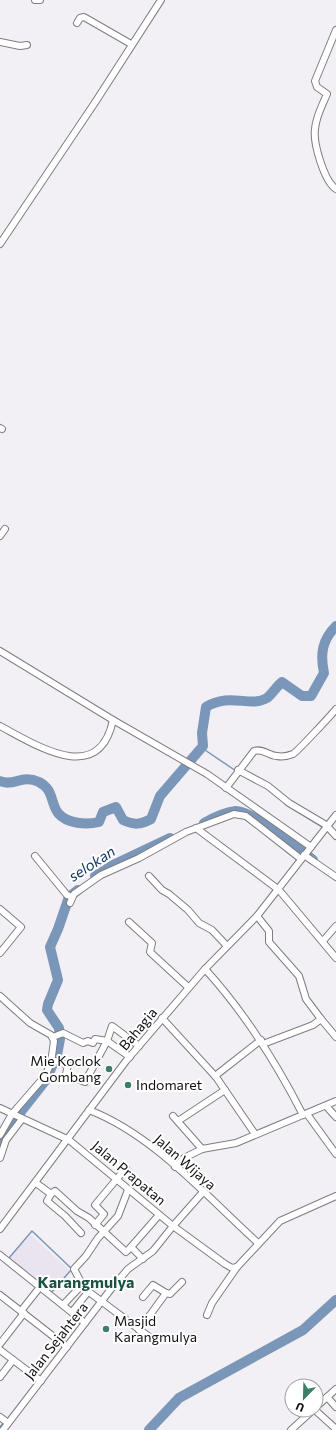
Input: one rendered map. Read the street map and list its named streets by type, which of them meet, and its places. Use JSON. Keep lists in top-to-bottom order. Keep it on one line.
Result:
{"streets":{"street":["Bahagia","Jalan Wijaya","Jalan Prapatan","Jalan Sejahtera"]},"crossings":[["Bahagia","Jalan Wijaya"],["Bahagia","Jalan Prapatan"],["Jalan Wijaya","Jalan Sejahtera"],["Jalan Prapatan","Jalan Sejahtera"]],"districts":["Karangmulya"],"water":["selokan"],"places":["Mie Koclok Gombang","Indomaret","Masjid Karangmulya"],"north":"bottom left"}
